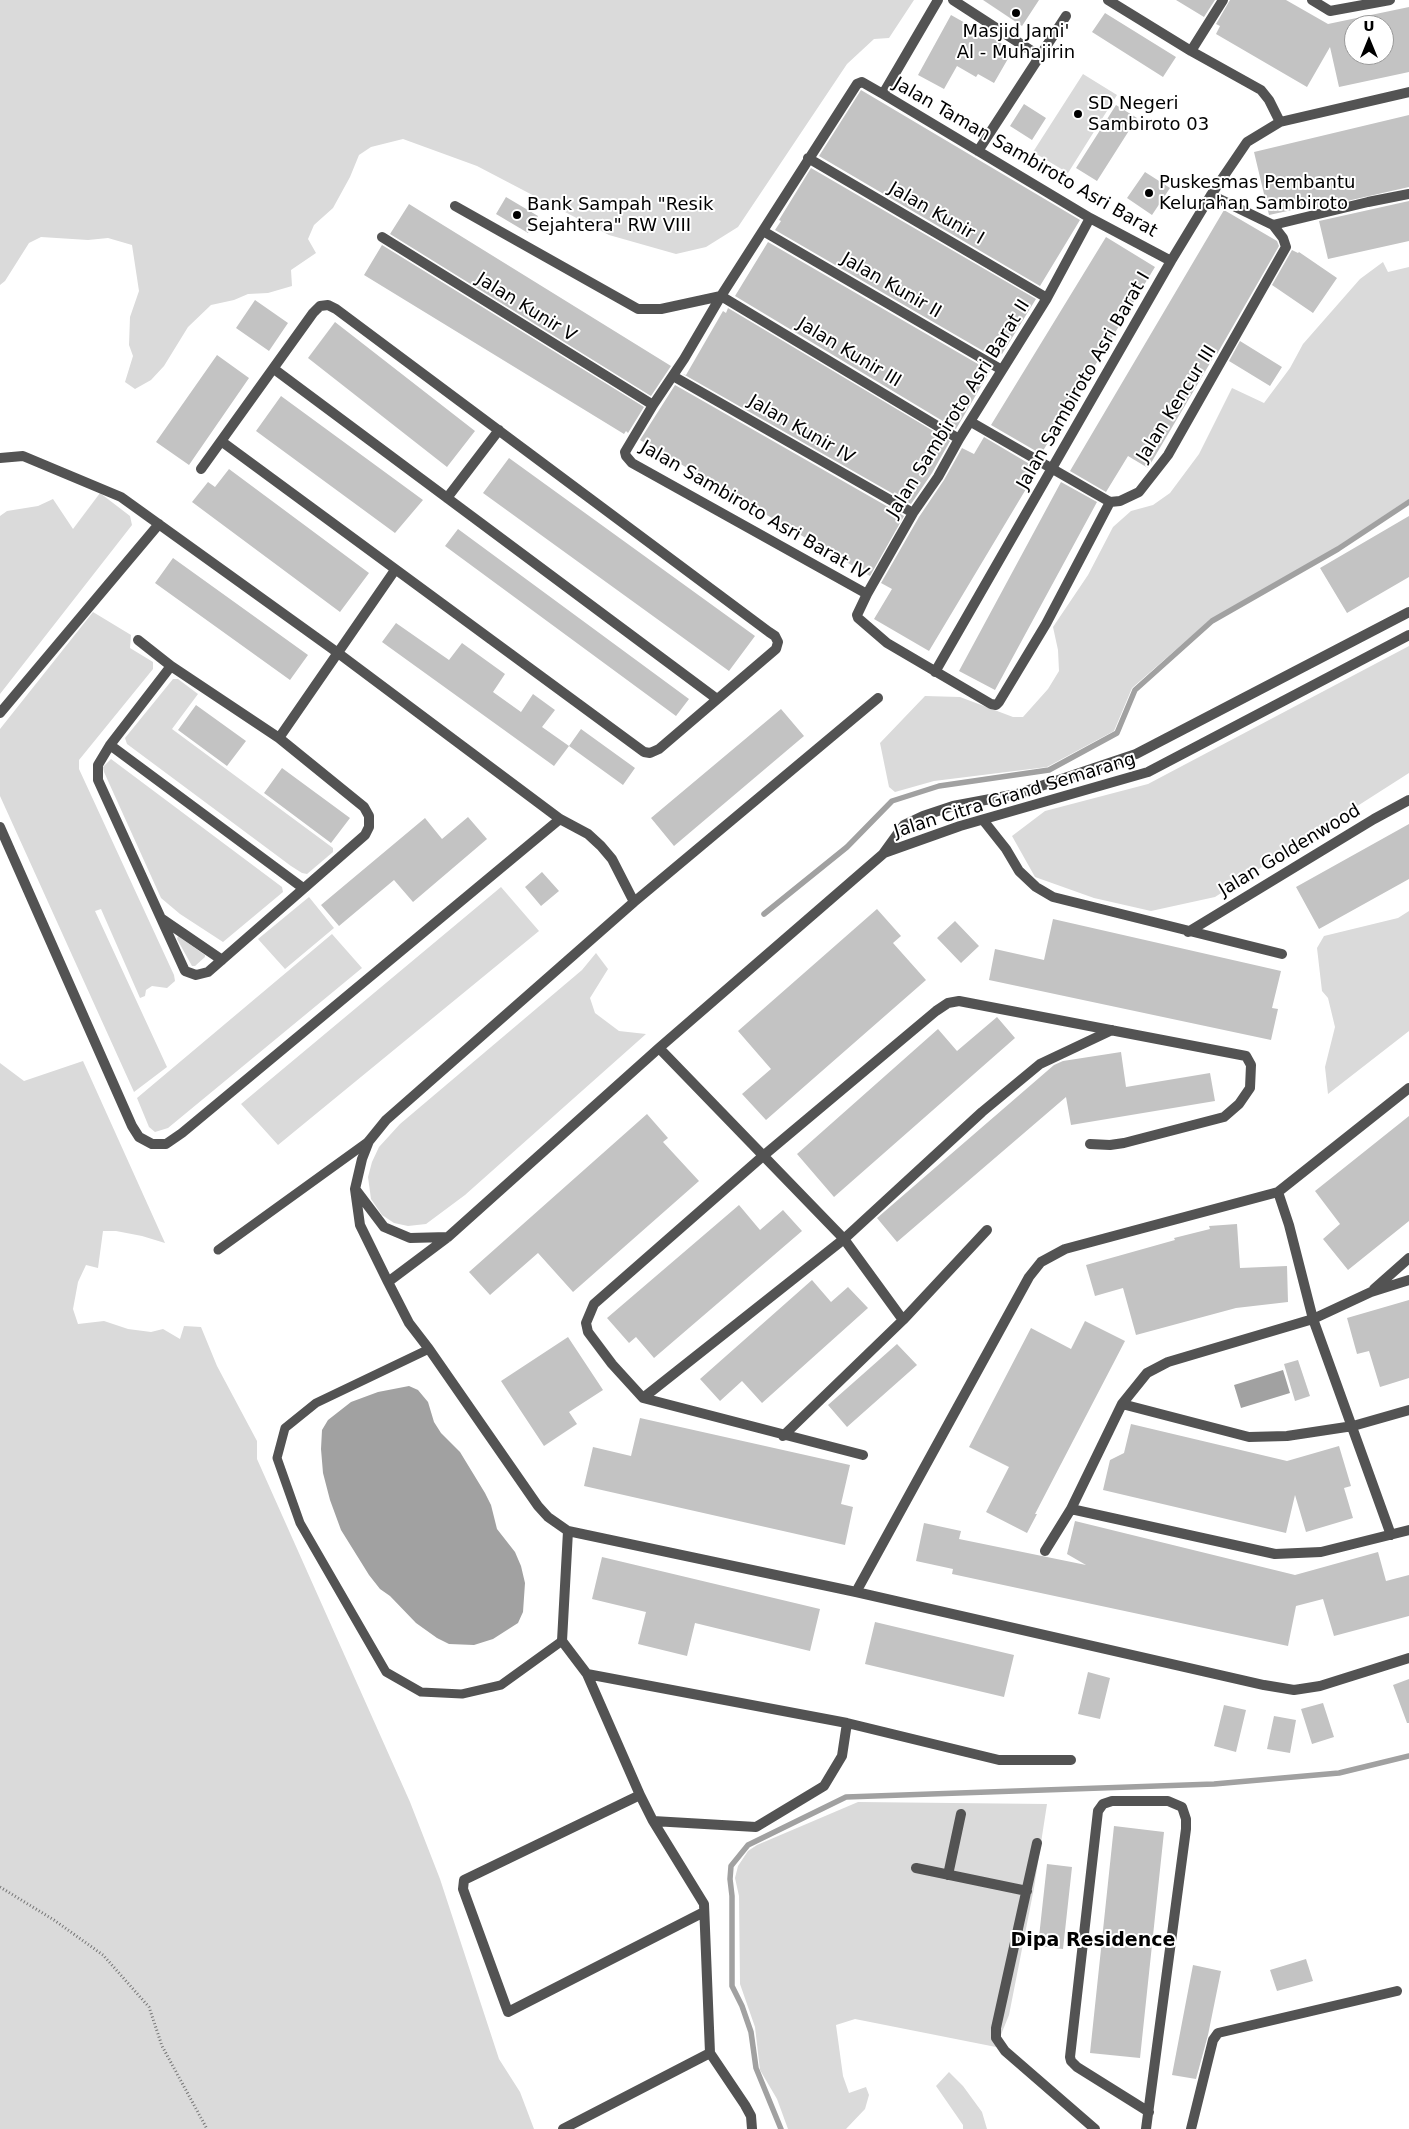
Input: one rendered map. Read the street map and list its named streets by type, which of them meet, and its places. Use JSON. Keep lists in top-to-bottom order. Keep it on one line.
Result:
{"streets":{"street":["Jalan Taman Sambiroto Asri Barat","Jalan Kunir I","Jalan Kunir II","Jalan Kunir V","Jalan Kunir III","Jalan Sambiroto Asri Barat I","Jalan Kencur III","Jalan Sambiroto Asri Barat II","Jalan Kunir IV","Jalan Sambiroto Asri Barat IV","Jalan Citra Grand Semarang","Jalan Goldenwood"]},"crossings":[["Jalan Taman Sambiroto Asri Barat","Jalan Kunir I"],["Jalan Taman Sambiroto Asri Barat","Jalan Sambiroto Asri Barat I"],["Jalan Taman Sambiroto Asri Barat","Jalan Sambiroto Asri Barat II"],["Jalan Kunir I","Jalan Sambiroto Asri Barat II"],["Jalan Kunir II","Jalan Sambiroto Asri Barat II"],["Jalan Kunir V","Jalan Sambiroto Asri Barat IV"],["Jalan Kunir III","Jalan Sambiroto Asri Barat II"],["Jalan Sambiroto Asri Barat I","Jalan Sambiroto Asri Barat II"],["Jalan Sambiroto Asri Barat II","Jalan Kunir IV"],["Jalan Sambiroto Asri Barat II","Jalan Sambiroto Asri Barat IV"]],"districts":["Dipa Residence"],"places":["Masjid Jami' Al - Muhajirin","SD Negeri Sambiroto 03","Puskesmas Pembantu Kelurahan Sambiroto","Bank Sampah \"Resik Sejahtera\" RW VIII"],"north":"top"}
